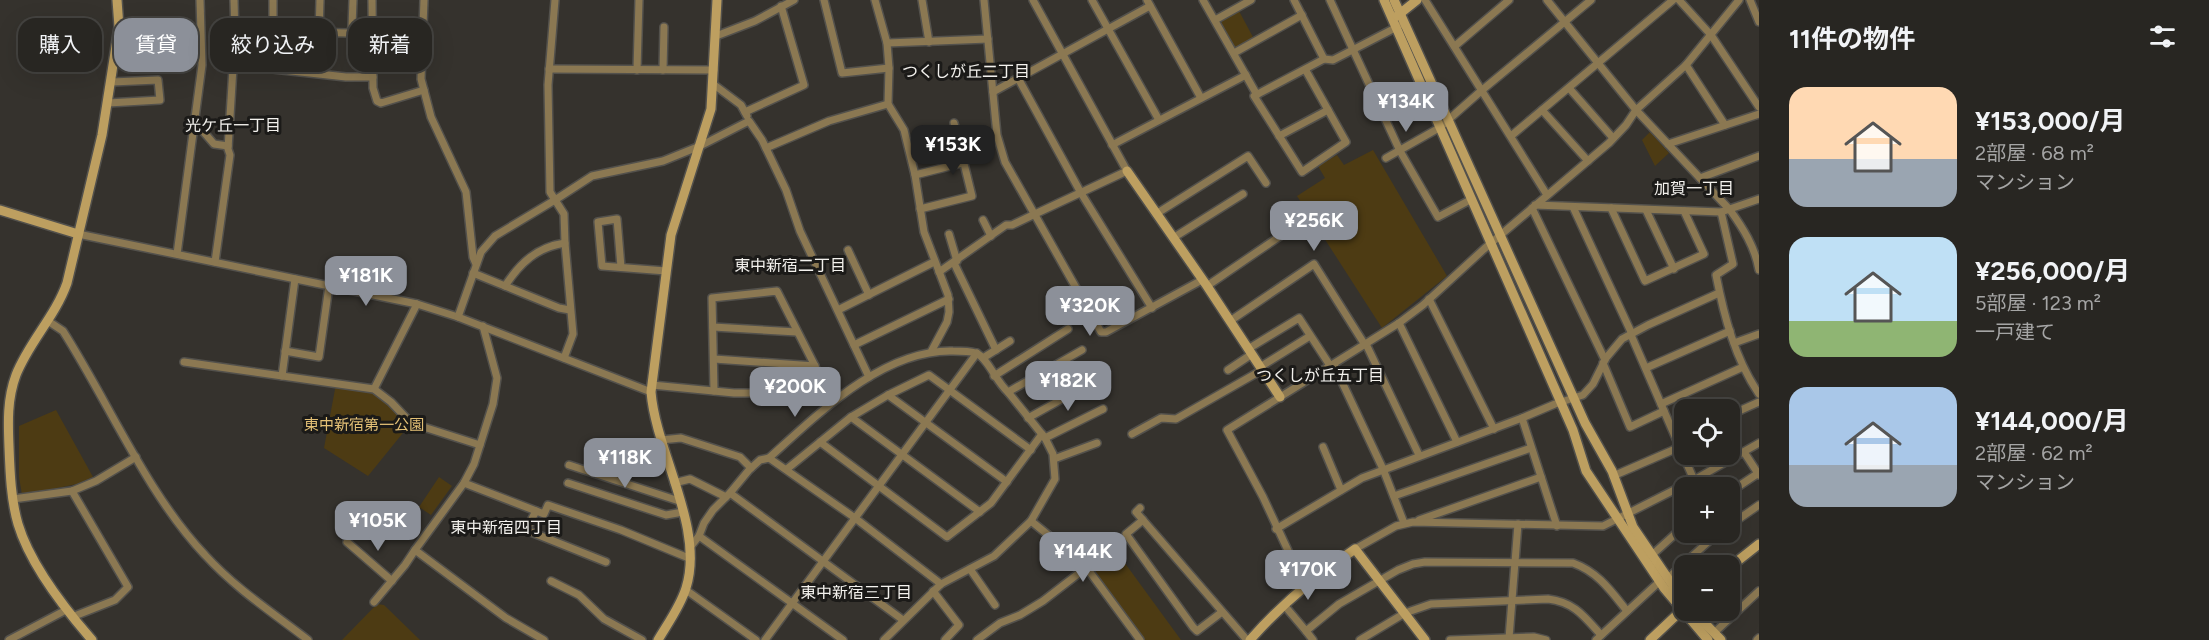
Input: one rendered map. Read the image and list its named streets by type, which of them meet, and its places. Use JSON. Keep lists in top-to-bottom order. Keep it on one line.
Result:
{"districts":["つくしが丘二丁目","光ケ丘一丁目","加賀一丁目","東中新宿二丁目","つくしが丘五丁目","東中新宿四丁目","東中新宿三丁目"],"parks":["東中新宿第一公園"],"page":{"heading":"11件の物件","chip":["購入","賃貸","絞り込み","新着"],"list":[{"name":"¥153,000/月","note":"2部屋 · 68 m² · マンション"},{"name":"¥256,000/月","note":"5部屋 · 123 m² · 一戸建て"},{"name":"¥144,000/月","note":"2部屋 · 62 m² · マンション"}],"price":["¥134K","¥153K","¥256K","¥181K","¥320K","¥182K","¥200K","¥118K","¥105K","¥144K","¥170K"],"map_buttons":["+","−"]}}
